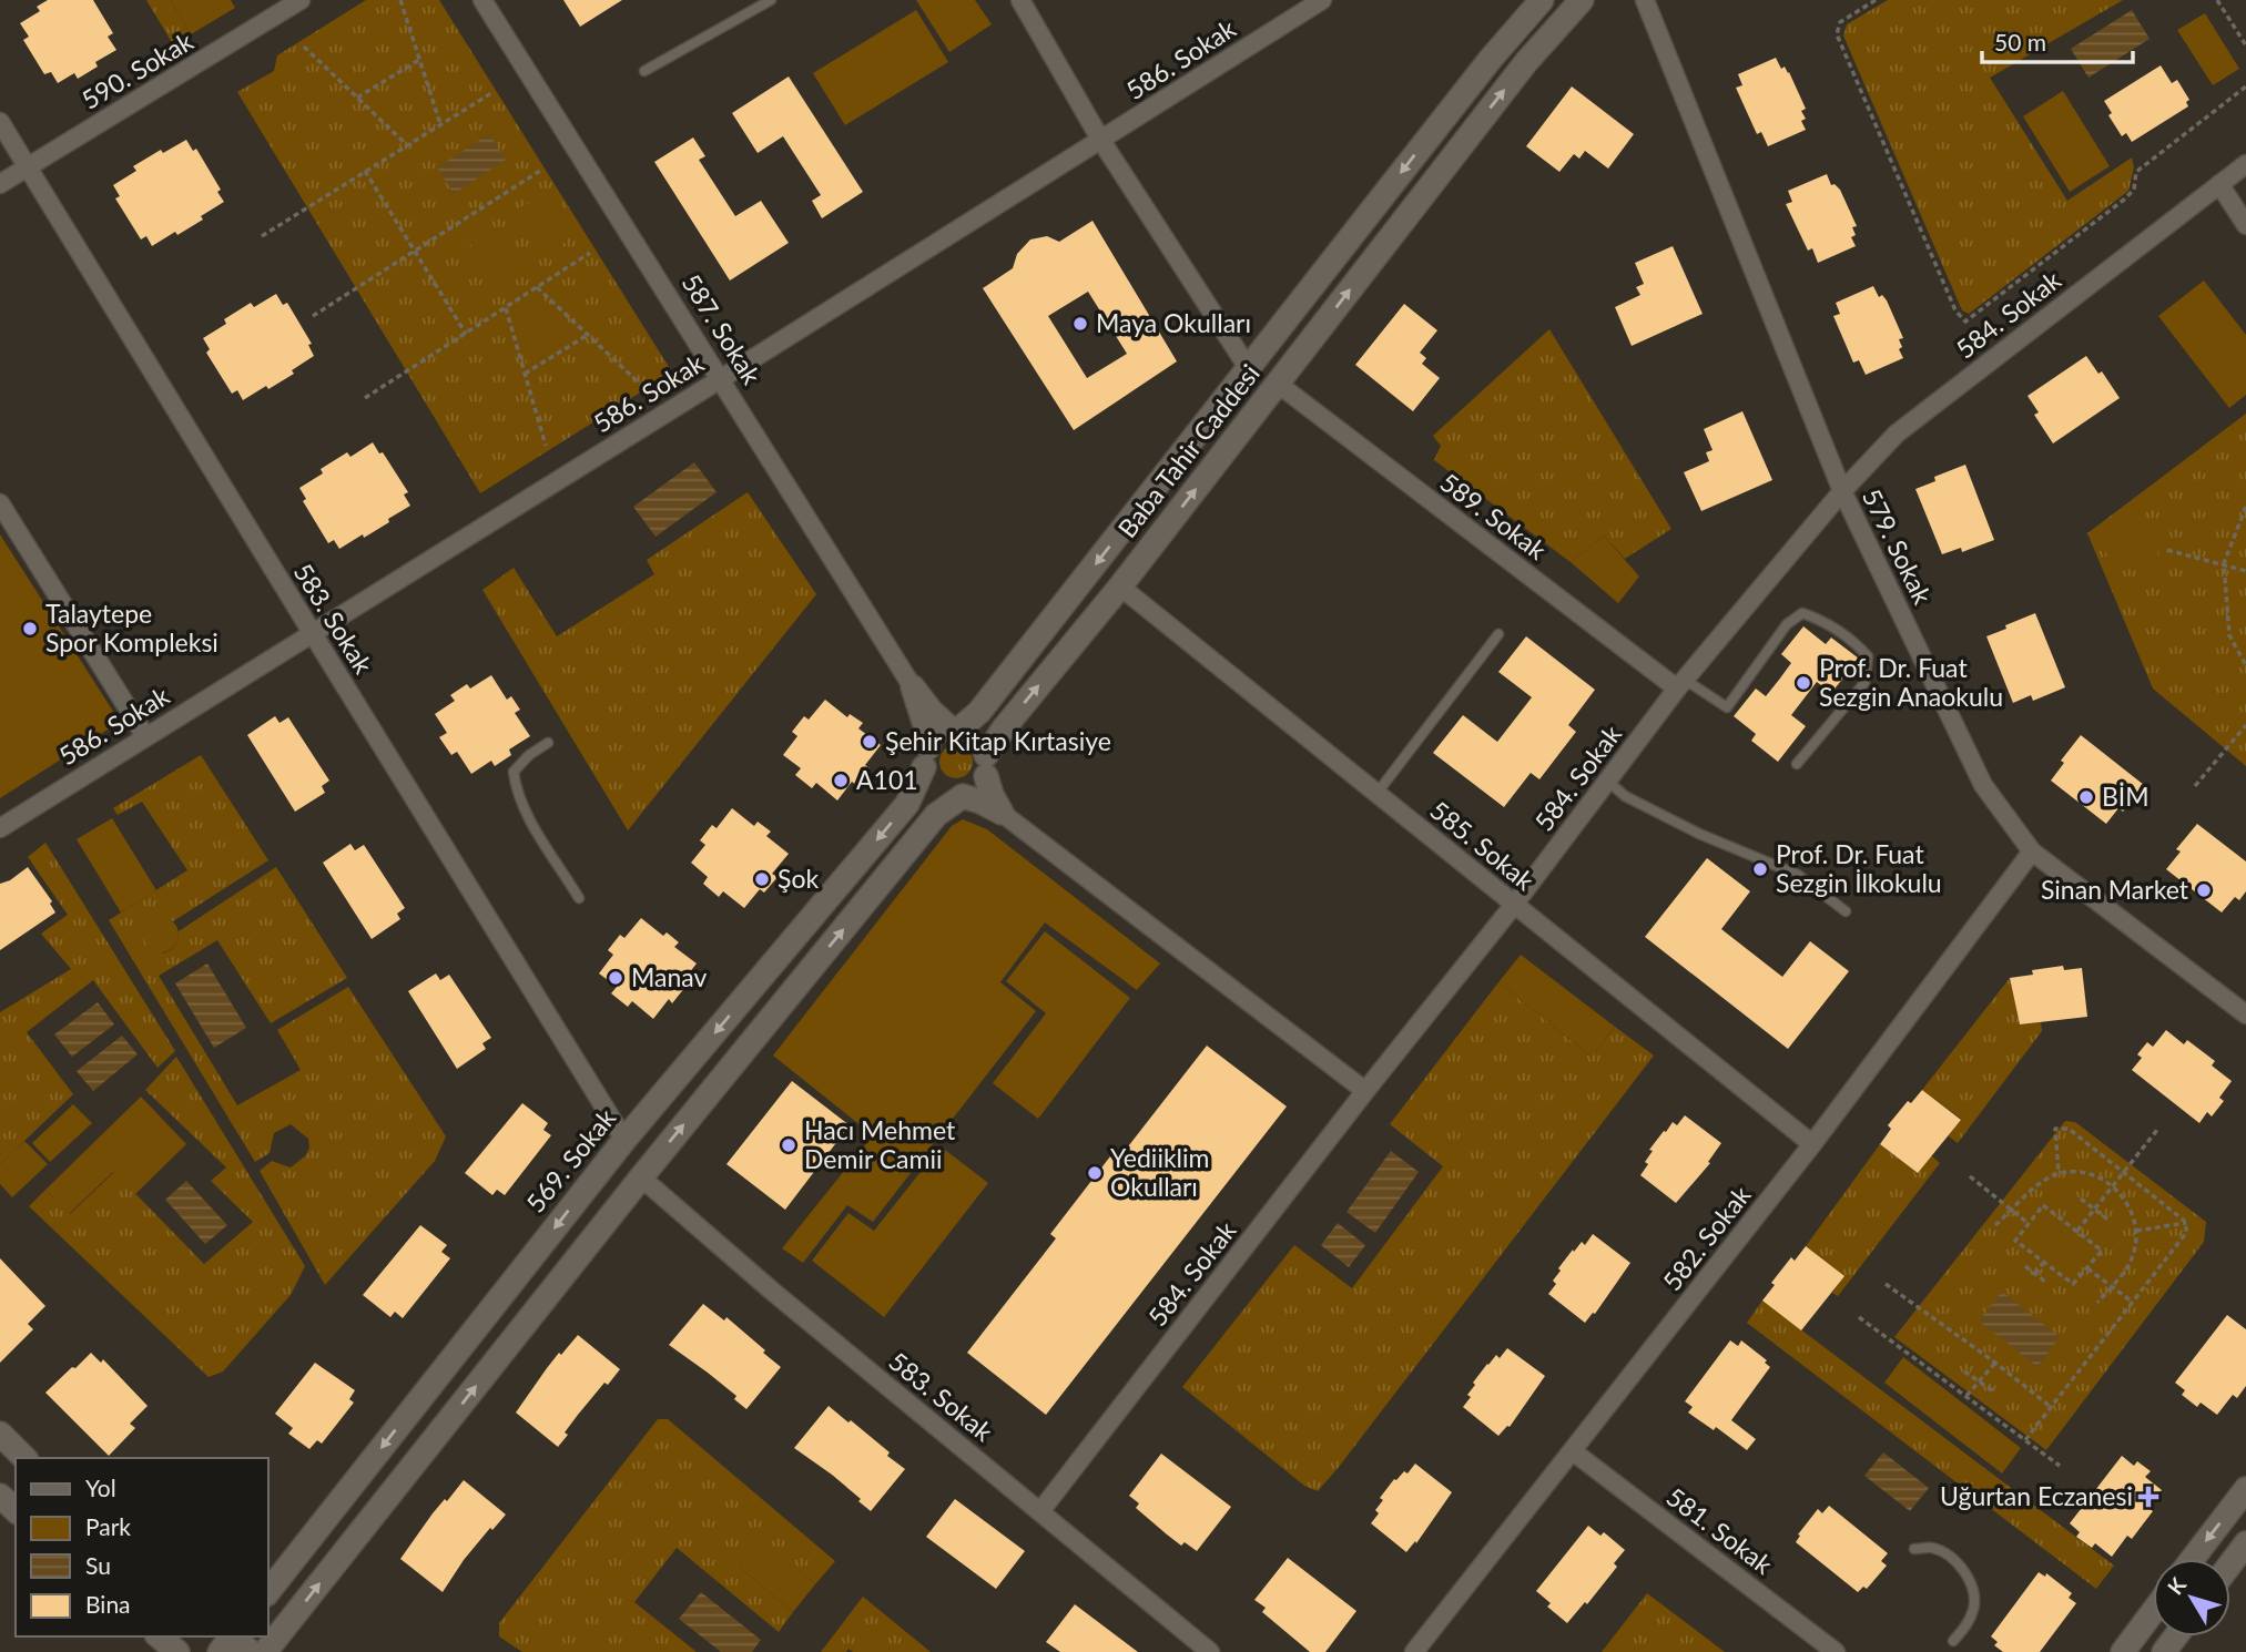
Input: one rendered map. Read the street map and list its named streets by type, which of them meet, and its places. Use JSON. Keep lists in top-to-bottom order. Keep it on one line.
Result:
{"streets":{"street":["586. Sokak","590. Sokak","584. Sokak","587. Sokak","Baba Tahir Caddesi","589. Sokak","579. Sokak","583. Sokak","585. Sokak","569. Sokak","582. Sokak","581. Sokak"]},"crossings":[["586. Sokak","587. Sokak"],["586. Sokak","583. Sokak"],["590. Sokak","583. Sokak"],["584. Sokak","589. Sokak"],["584. Sokak","579. Sokak"],["584. Sokak","583. Sokak"],["584. Sokak","585. Sokak"],["Baba Tahir Caddesi","589. Sokak"],["Baba Tahir Caddesi","585. Sokak"],["Baba Tahir Caddesi","569. Sokak"],["579. Sokak","582. Sokak"],["583. Sokak","569. Sokak"],["585. Sokak","582. Sokak"],["582. Sokak","581. Sokak"]],"places":{"other":["Maya Okulları","Talaytepe Spor Kompleksi","Prof. Dr. Fuat Sezgin Anaokulu","Şehir Kitap Kırtasiye","A101","BİM","Prof. Dr. Fuat Sezgin İlkokulu","Şok","Sinan Market","Manav","Hacı Mehmet Demir Camii","Yediiklim Okulları"],"health":["Uğurtan Eczanesi"]},"legend":["Yol","Park","Su","Bina"],"scale_bar":"50 m","north":"top left"}
